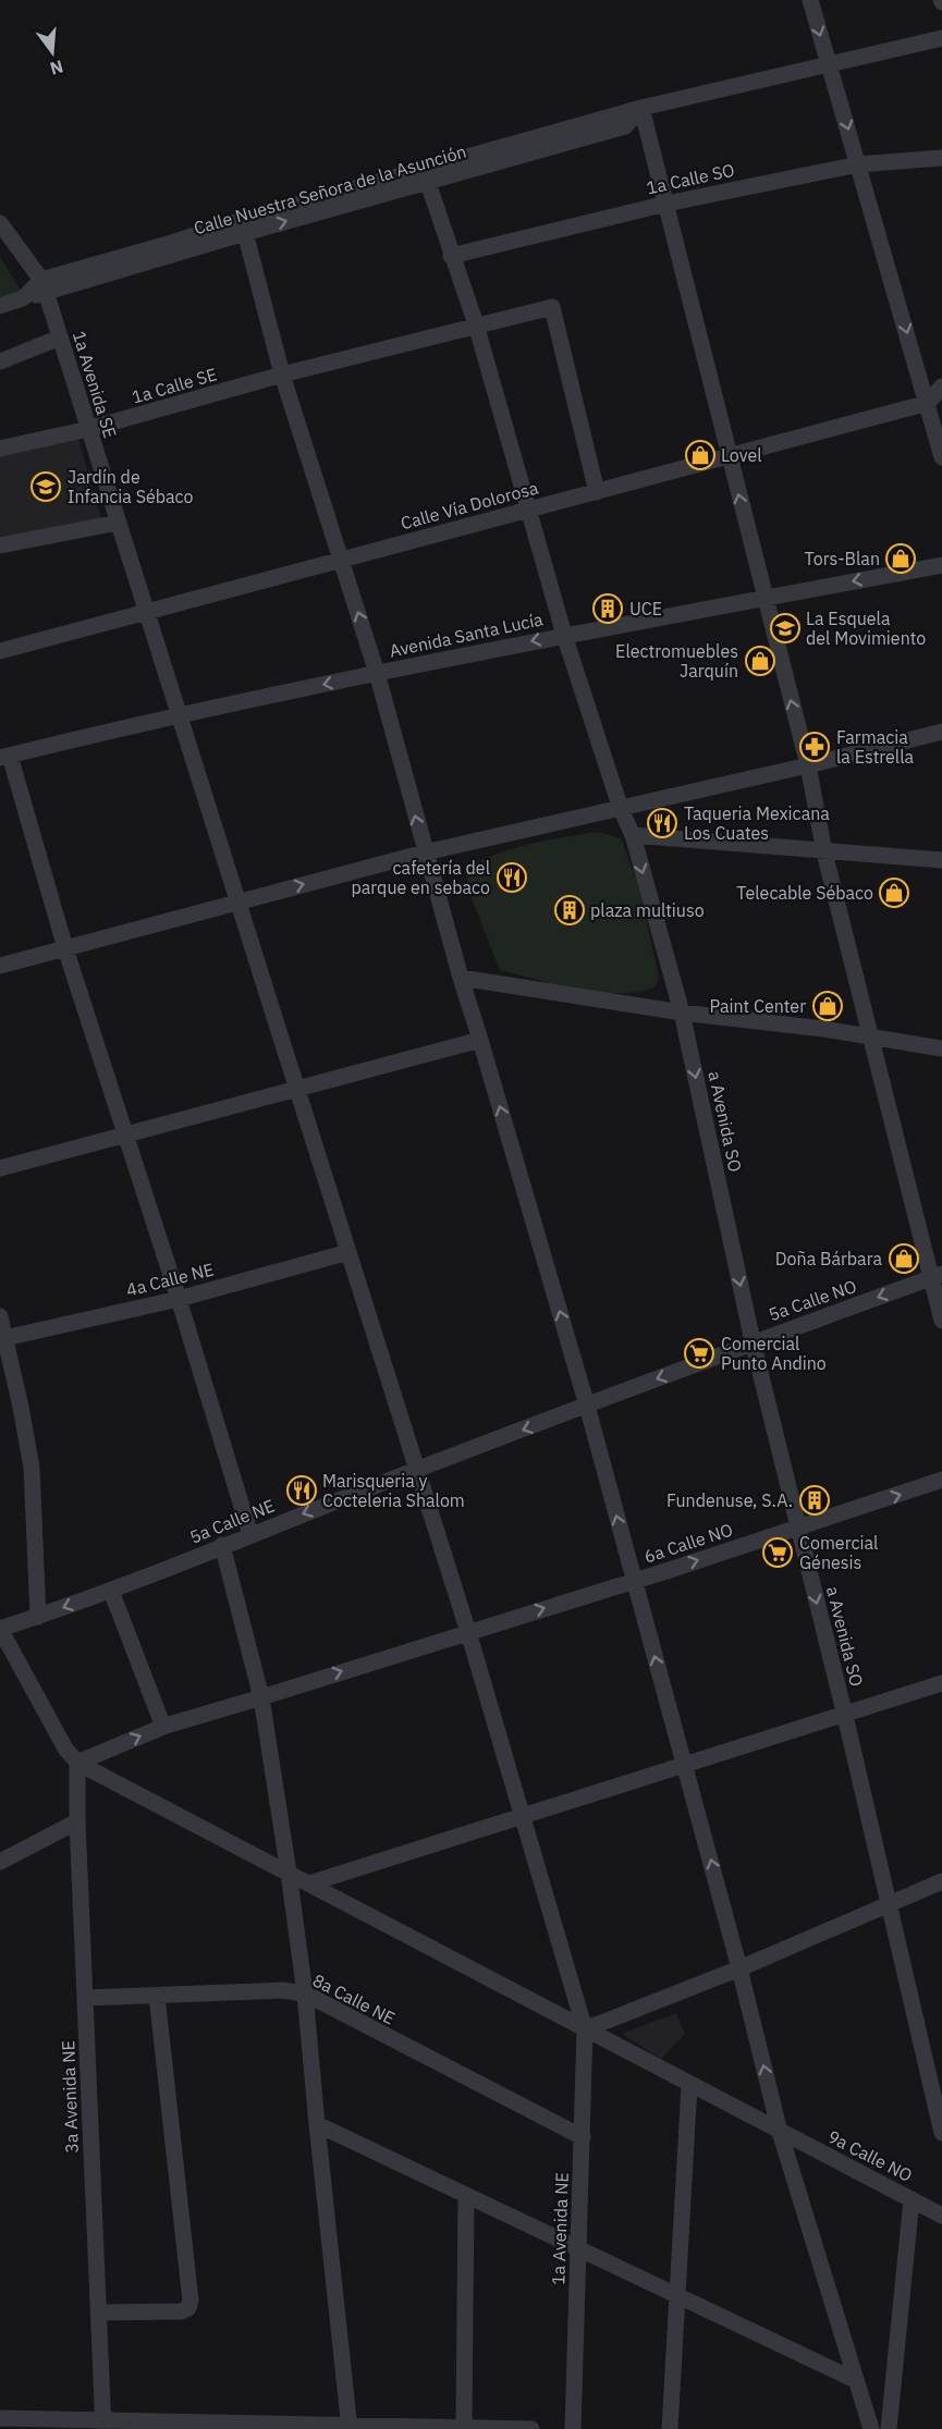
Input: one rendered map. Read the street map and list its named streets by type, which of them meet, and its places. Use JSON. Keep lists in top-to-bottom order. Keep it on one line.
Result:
{"streets":{"street":["1a Calle SO","Calle Nuestra Señora de la Asunción","1a Avenida SE","1a Calle SE","Calle Vía Dolorosa","Avenida Santa Lucía","a Avenida SO","4a Calle NE","5a Calle NO","5a Calle NE","6a Calle NO","8a Calle NE","3a Avenida NE","9a Calle NO","1a Avenida NE"]},"crossings":[["1a Calle SO","a Avenida SO"],["Calle Nuestra Señora de la Asunción","1a Avenida SE"],["Calle Nuestra Señora de la Asunción","a Avenida SO"],["1a Avenida SE","1a Calle SE"],["1a Avenida SE","Calle Vía Dolorosa"],["Calle Vía Dolorosa","a Avenida SO"],["Avenida Santa Lucía","a Avenida SO"],["Avenida Santa Lucía","1a Avenida NE"],["a Avenida SO","5a Calle NO"],["a Avenida SO","6a Calle NO"],["4a Calle NE","1a Avenida NE"],["5a Calle NO","5a Calle NE"],["5a Calle NE","1a Avenida NE"],["6a Calle NO","3a Avenida NE"],["6a Calle NO","9a Calle NO"],["6a Calle NO","1a Avenida NE"],["8a Calle NE","3a Avenida NE"],["8a Calle NE","1a Avenida NE"],["3a Avenida NE","9a Calle NO"],["9a Calle NO","1a Avenida NE"]],"one_way":["Avenida Santa Lucía","a Avenida SO","5a Calle NO","5a Calle NE","6a Calle NO"],"places":{"shop":["Lovel","Tors-Blan","Electromuebles Jarquín","Telecable Sébaco","Paint Center","Doña Bárbara"],"school or university":["Jardín de Infancia Sébaco","La Esquela del Movimiento"],"building":["UCE","plaza multiuso","Fundenuse, S.A."],"pharmacy":["Farmacia la Estrella"],"restaurant":["Taqueria Mexicana Los Cuates","cafetería del parque en sebaco","Marisqueria y Cocteleria Shalom"],"supermarket":["Comercial Punto Andino","Comercial Génesis"]},"north":"bottom"}
